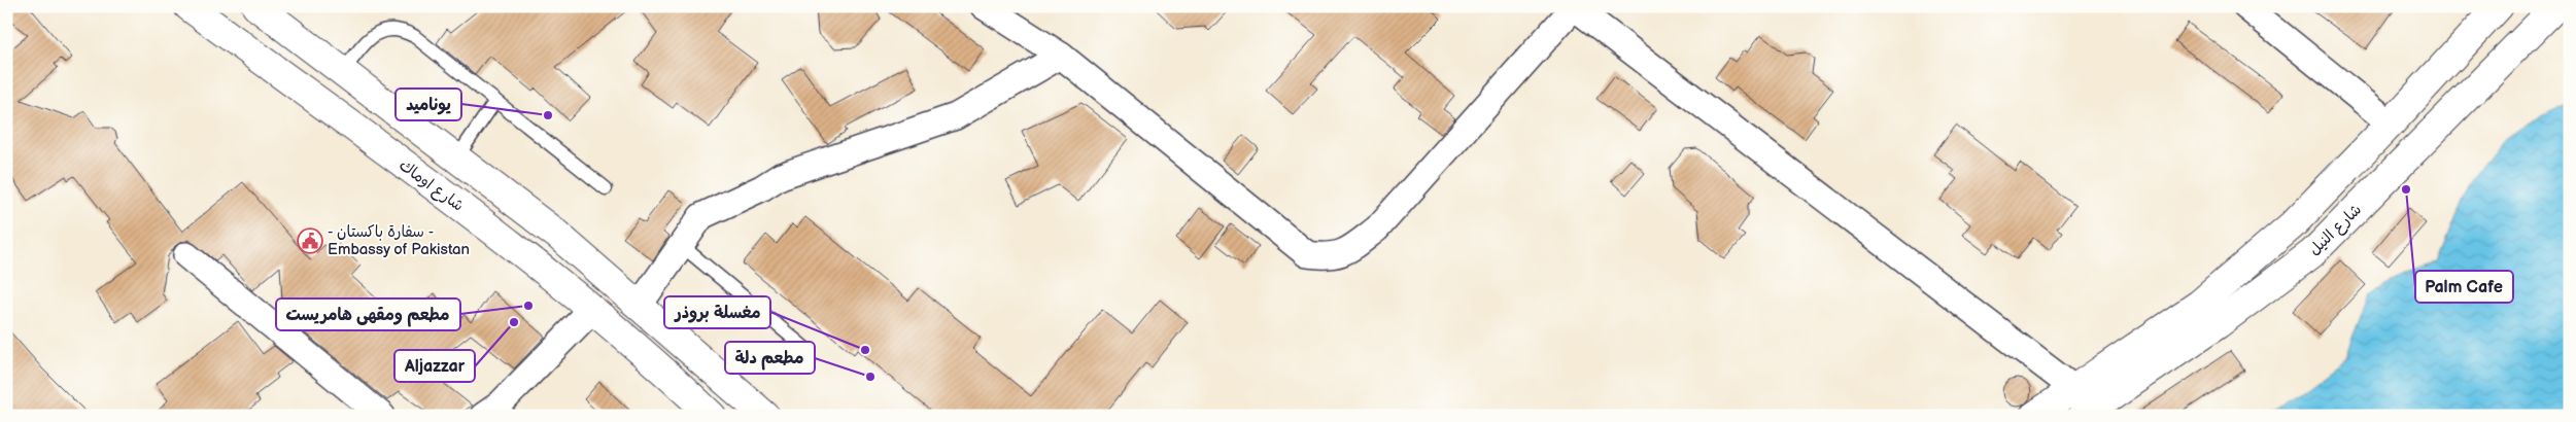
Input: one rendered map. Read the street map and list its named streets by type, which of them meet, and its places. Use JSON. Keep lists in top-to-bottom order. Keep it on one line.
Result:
{"streets":{"main road":["شارع اوماك","شارع النيل"]},"places":{"other":["يوناميد","Palm Cafe","مطعم ومقهى هامريست","Aljazzar","مغسلة بروذر","مطعم دلة"],"public building":["- سفارة باكستان - Embassy of Pakistan"]}}
